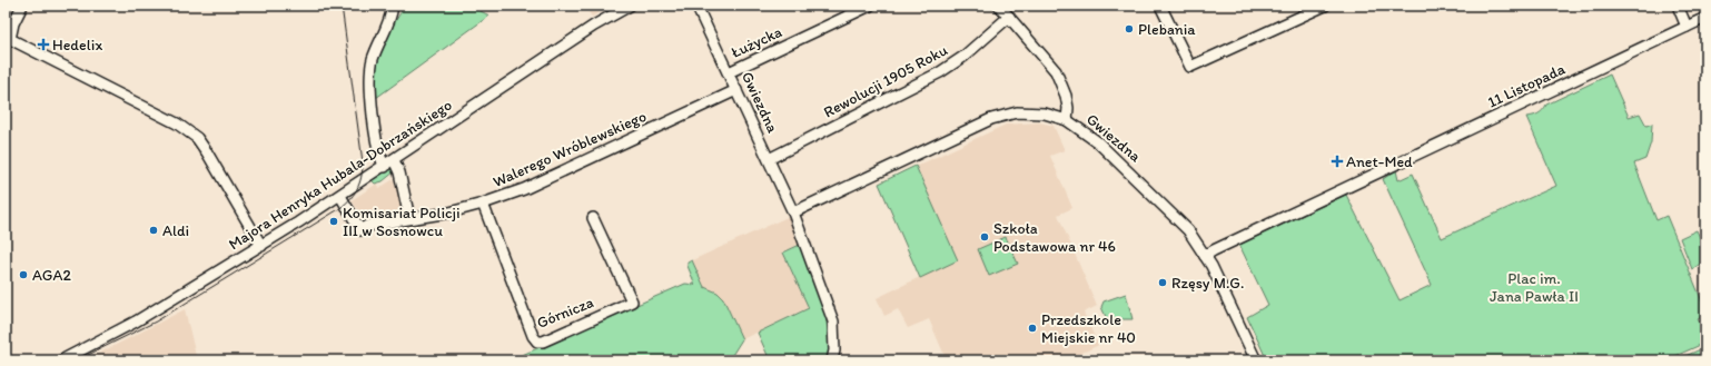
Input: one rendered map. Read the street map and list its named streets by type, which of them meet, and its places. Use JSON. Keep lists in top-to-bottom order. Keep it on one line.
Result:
{"streets":{"street":["Łużycka","Rewolucji 1905 Roku","11 Listopada","Gwiezdna","Walerego Wróblewskiego","Majora Henryka Hubala-Dobrzańskiego","Górnicza"]},"crossings":[["Łużycka","Gwiezdna"],["Rewolucji 1905 Roku","Gwiezdna"],["11 Listopada","Gwiezdna"],["Gwiezdna","Walerego Wróblewskiego"],["Walerego Wróblewskiego","Majora Henryka Hubala-Dobrzańskiego"],["Walerego Wróblewskiego","Górnicza"]],"parks":["Plac im. Jana Pawła II"],"places":{"other":["Plebania","Komisariat Policji III w Sosnowcu","Aldi","Szkoła Podstawowa nr 46","AGA2","Rzęsy M.G.","Przedszkole Miejskie nr 40"],"health":["Hedelix","Anet-Med"]}}
